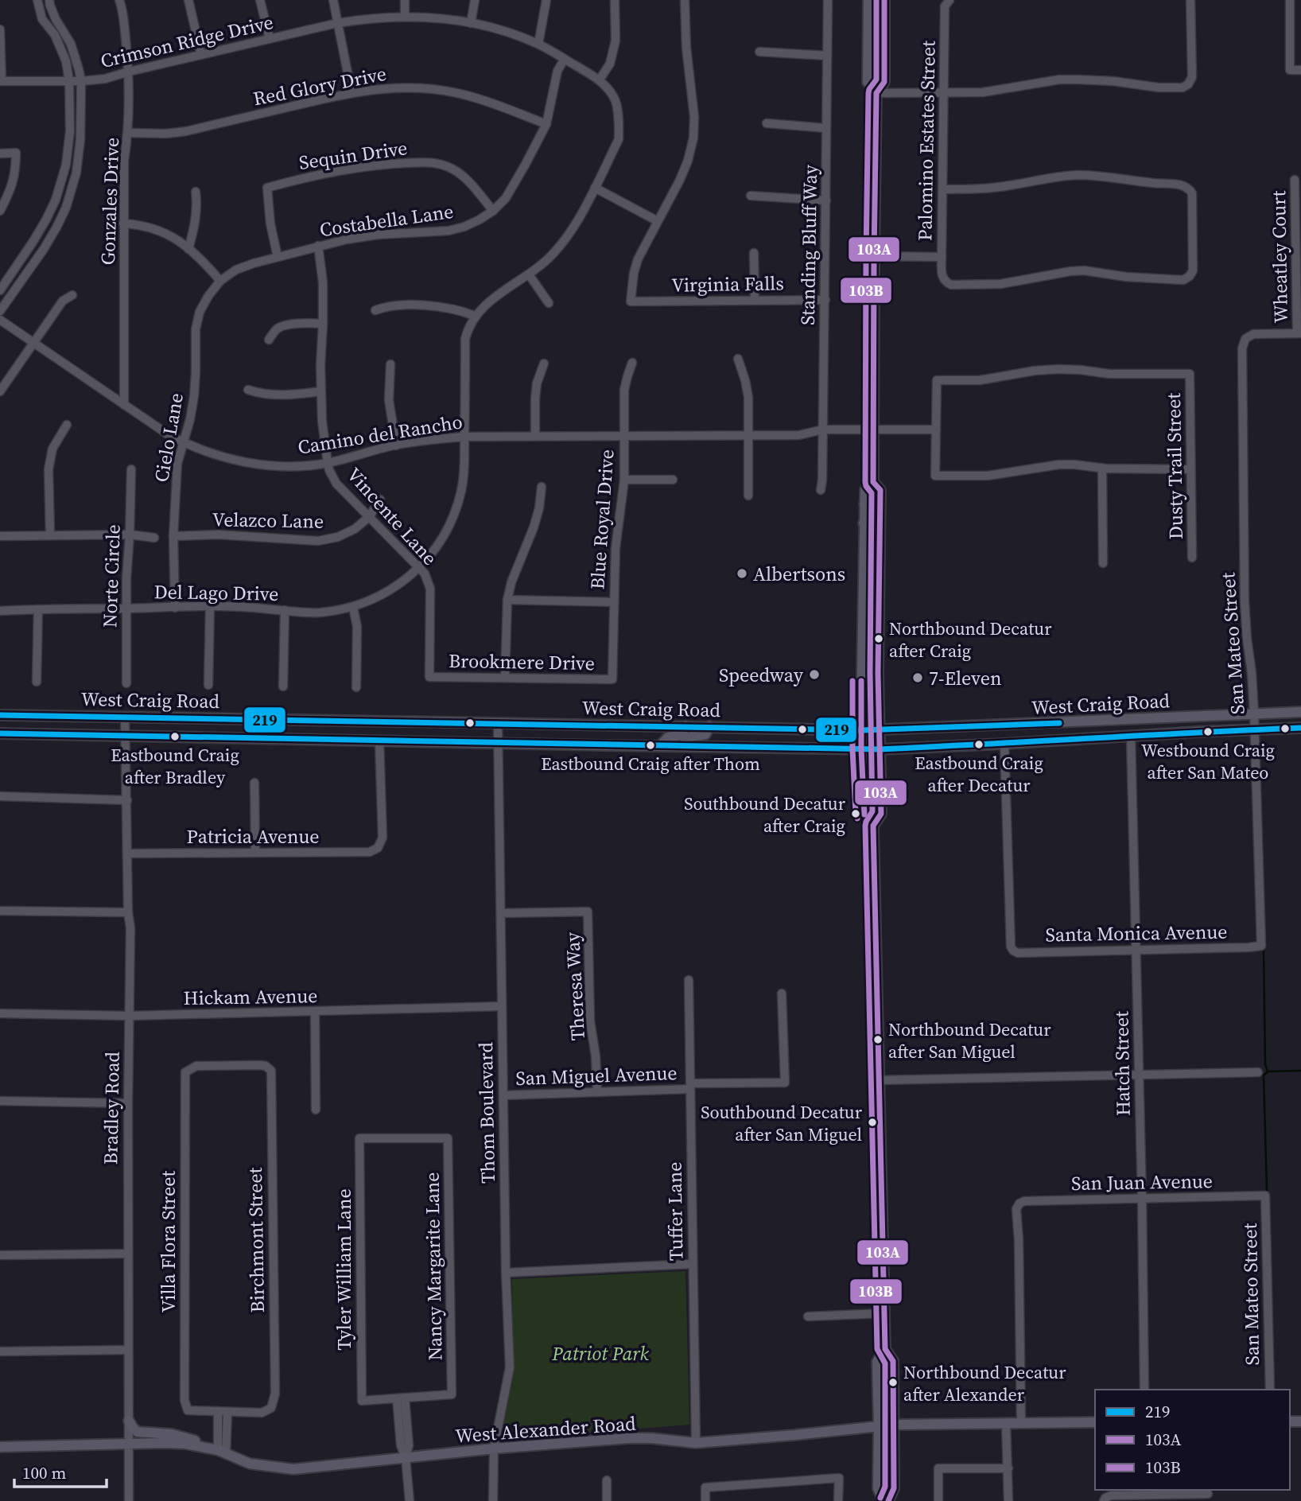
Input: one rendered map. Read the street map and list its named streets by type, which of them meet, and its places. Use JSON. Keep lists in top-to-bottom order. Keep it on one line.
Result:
{"streets":{"main road":["West Craig Road","West Alexander Road"],"street":["Crimson Ridge Drive","Red Glory Drive","Palomino Estates Street","Sequin Drive","Gonzales Drive","Costabella Lane","Standing Bluff Way","Wheatley Court","Virginia Falls","Camino del Rancho","Cielo Lane","Dusty Trail Street","Vincente Lane","Blue Royal Drive","Velazco Lane","Norte Circle","Del Lago Drive","San Mateo Street","Brookmere Drive","Patricia Avenue","Santa Monica Avenue","Theresa Way","Hickam Avenue","Hatch Street","San Miguel Avenue","Bradley Road","Thom Boulevard","San Juan Avenue","Tuffer Lane","Birchmont Street","Villa Flora Street","Nancy Margarite Lane","Tyler William Lane"]},"crossings":[["Crimson Ridge Drive","Gonzales Drive"],["Crimson Ridge Drive","Costabella Lane"],["Red Glory Drive","Gonzales Drive"],["Red Glory Drive","Costabella Lane"],["Sequin Drive","Costabella Lane"],["Gonzales Drive","Camino del Rancho"],["Costabella Lane","Cielo Lane"],["Costabella Lane","Vincente Lane"],["Standing Bluff Way","Virginia Falls"],["Standing Bluff Way","Camino del Rancho"],["Wheatley Court","San Mateo Street"],["Camino del Rancho","Cielo Lane"],["Camino del Rancho","Dusty Trail Street"],["Camino del Rancho","Vincente Lane"],["Camino del Rancho","Blue Royal Drive"],["Camino del Rancho","Del Lago Drive"],["Cielo Lane","Velazco Lane"],["Cielo Lane","Del Lago Drive"],["Vincente Lane","Velazco Lane"],["Vincente Lane","Del Lago Drive"],["Vincente Lane","Brookmere Drive"],["Blue Royal Drive","Brookmere Drive"],["Norte Circle","Del Lago Drive"],["San Mateo Street","West Craig Road"],["San Mateo Street","Santa Monica Avenue"],["San Mateo Street","San Juan Avenue"],["West Craig Road","Patricia Avenue"],["West Craig Road","Santa Monica Avenue"],["West Craig Road","Hatch Street"],["West Craig Road","Bradley Road"],["West Craig Road","Thom Boulevard"],["Patricia Avenue","Bradley Road"],["Santa Monica Avenue","Hatch Street"],["Theresa Way","San Miguel Avenue"],["Theresa Way","Thom Boulevard"],["Hickam Avenue","Bradley Road"],["Hickam Avenue","Thom Boulevard"],["Hatch Street","San Juan Avenue"],["San Miguel Avenue","Thom Boulevard"],["San Miguel Avenue","Tuffer Lane"],["Bradley Road","West Alexander Road"],["Thom Boulevard","West Alexander Road"],["San Juan Avenue","West Alexander Road"],["Tuffer Lane","West Alexander Road"],["Birchmont Street","Villa Flora Street"],["Nancy Margarite Lane","Tyler William Lane"]],"parks":["Patriot Park"],"places":["Albertsons","Northbound Decatur after Craig","Speedway","7-Eleven","Westbound Craig after San Mateo","Eastbound Craig after Bradley","Eastbound Craig after Decatur","Eastbound Craig after Thom","Southbound Decatur after Craig","Northbound Decatur after San Miguel","Southbound Decatur after San Miguel","Northbound Decatur after Alexander"],"lines":["transit line 103A","transit line 103B","transit line 219"],"legend":["219","103A","103B"],"scale_bar":"100 m"}
